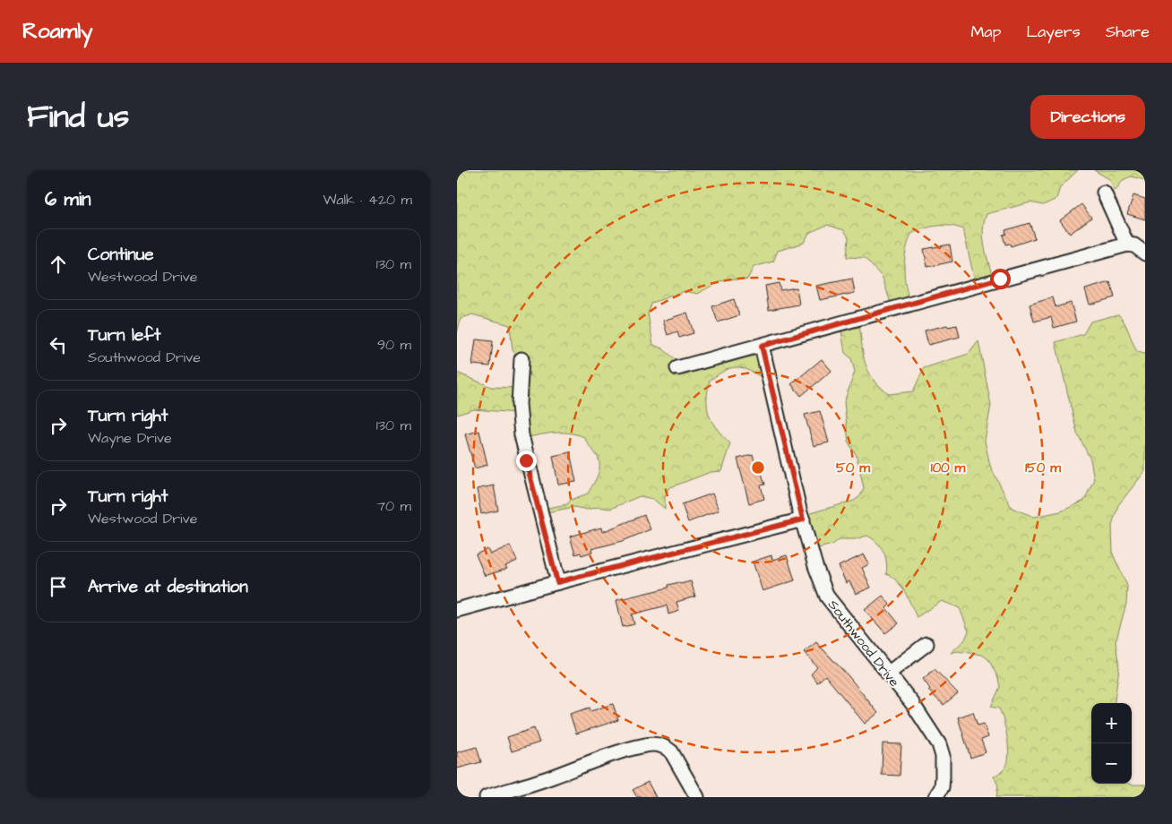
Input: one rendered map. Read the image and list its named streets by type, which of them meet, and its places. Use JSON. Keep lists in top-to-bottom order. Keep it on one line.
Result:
{"streets":{"street":["Southwood Drive"]},"page":{"header":"Roamly","nav":["Map","Layers","Share"],"title":"Find us","buttons":"Directions","heading":["6 min","Walk · 420 m"],"list":[["Continue","Westwood Drive","130 m"],["Turn left","Southwood Drive","90 m"],["Turn right","Wayne Drive","130 m"],["Turn right","Westwood Drive","70 m"],"Arrive at destination"],"map_buttons":["+","−"]},"rings":["50 m","100 m","150 m"]}
